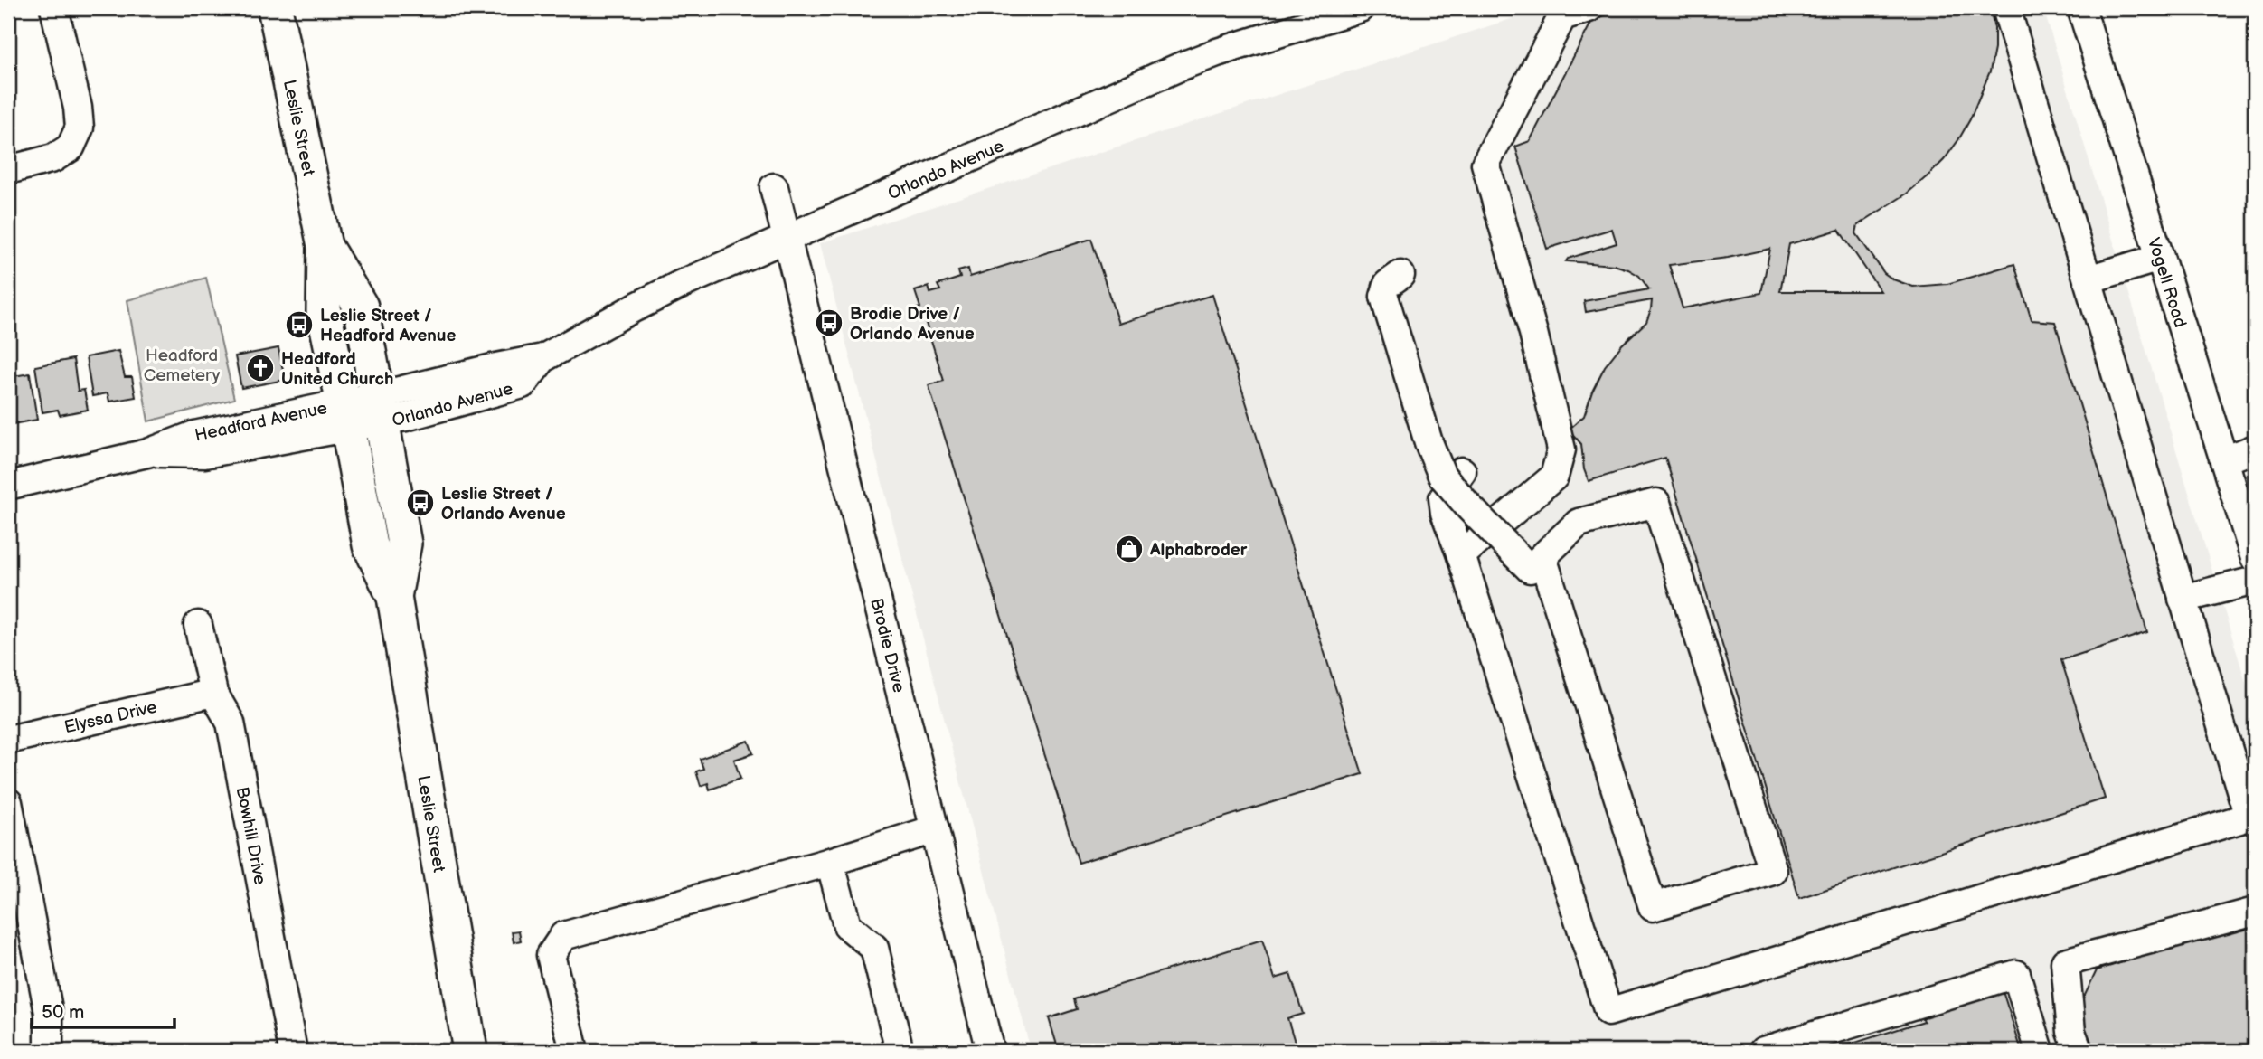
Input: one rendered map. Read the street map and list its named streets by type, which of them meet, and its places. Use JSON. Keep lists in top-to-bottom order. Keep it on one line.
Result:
{"streets":{"main road":["Leslie Street"],"street":["Orlando Avenue","Vogell Road","Headford Avenue","Brodie Drive","Elyssa Drive","Bowhill Drive"]},"crossings":[["Leslie Street","Orlando Avenue"],["Leslie Street","Headford Avenue"],["Orlando Avenue","Headford Avenue"],["Orlando Avenue","Brodie Drive"],["Elyssa Drive","Bowhill Drive"]],"parks":["Headford Cemetery"],"places":{"bus stop":["Brodie Drive / Orlando Avenue","Leslie Street / Headford Avenue","Leslie Street / Orlando Avenue"],"church":["Headford United Church"],"shop":["Alphabroder"]},"scale_bar":"50 m"}
